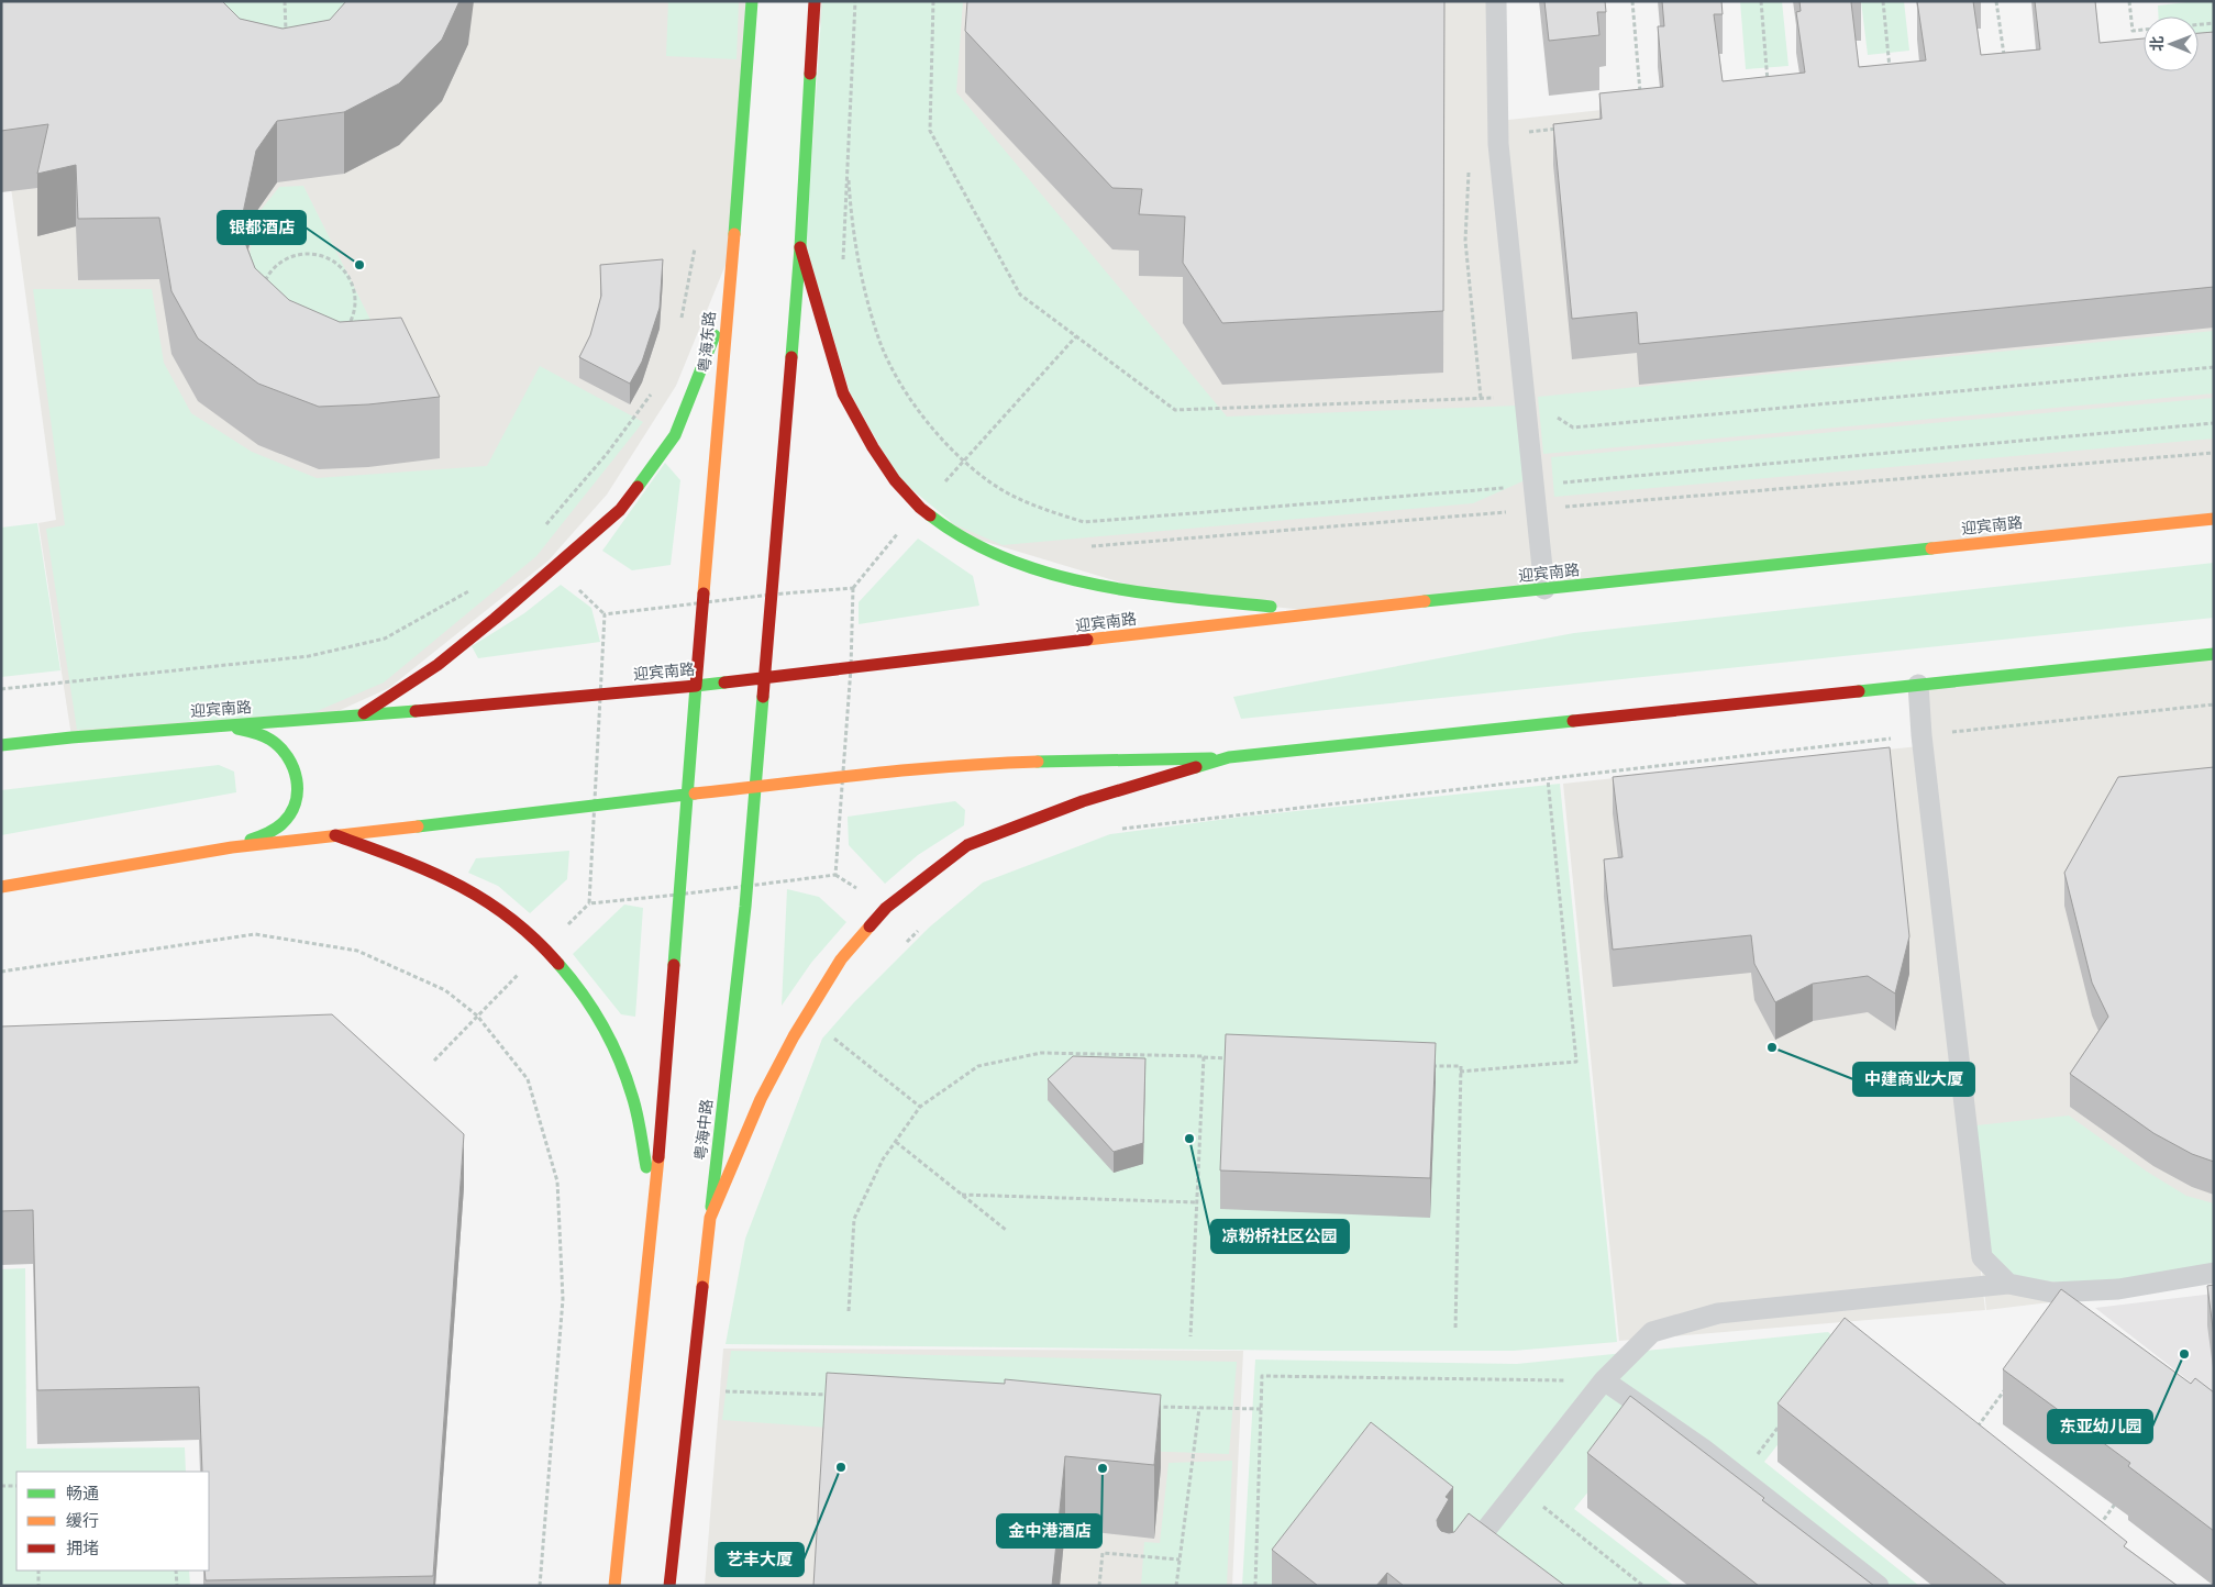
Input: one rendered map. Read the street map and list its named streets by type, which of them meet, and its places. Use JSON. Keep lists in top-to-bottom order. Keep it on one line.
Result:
{"streets":{"main road":["粤海东路","迎宾南路","粤海中路"]},"crossings":[["粤海东路","迎宾南路"],["迎宾南路","粤海中路"]],"places":["银都酒店","中建商业大厦","凉粉桥社区公园","东亚幼儿园","艺丰大厦","金中港酒店"],"legend":["畅通","缓行","拥堵"],"north":"left"}
